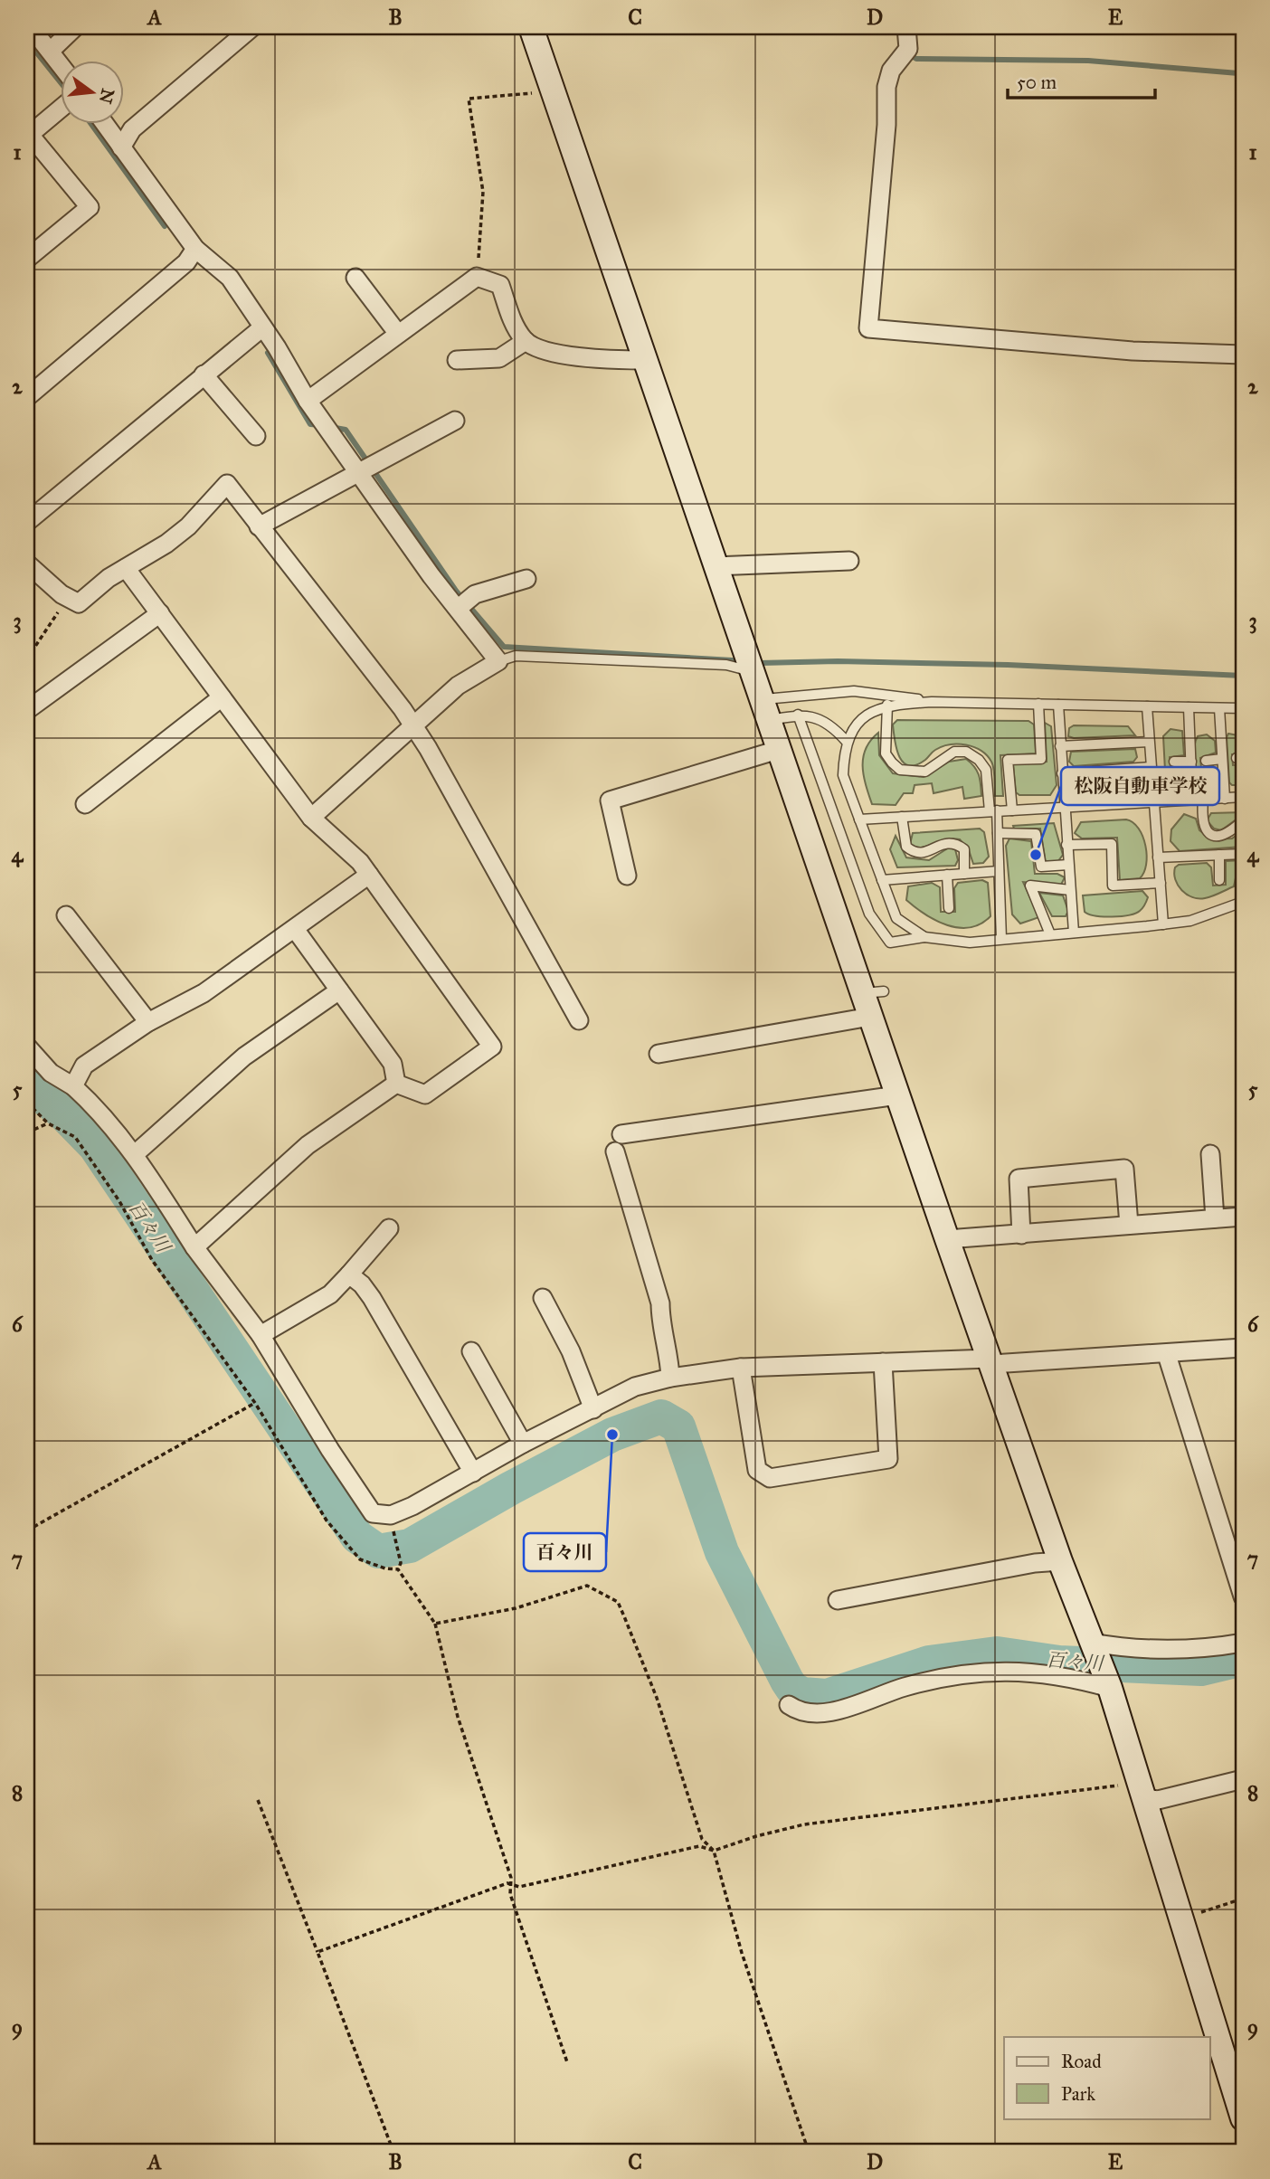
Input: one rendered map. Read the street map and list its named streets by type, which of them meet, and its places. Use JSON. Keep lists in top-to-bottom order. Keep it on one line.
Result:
{"water":["百々川"],"places":["松阪自動車学校","百々川"],"legend":["Road","Park"],"scale_bar":"50 m","north":"right","grid":{"columns":["A","B","C","D","E"],"rows":["1","2","3","4","5","6","7","8","9"]}}
